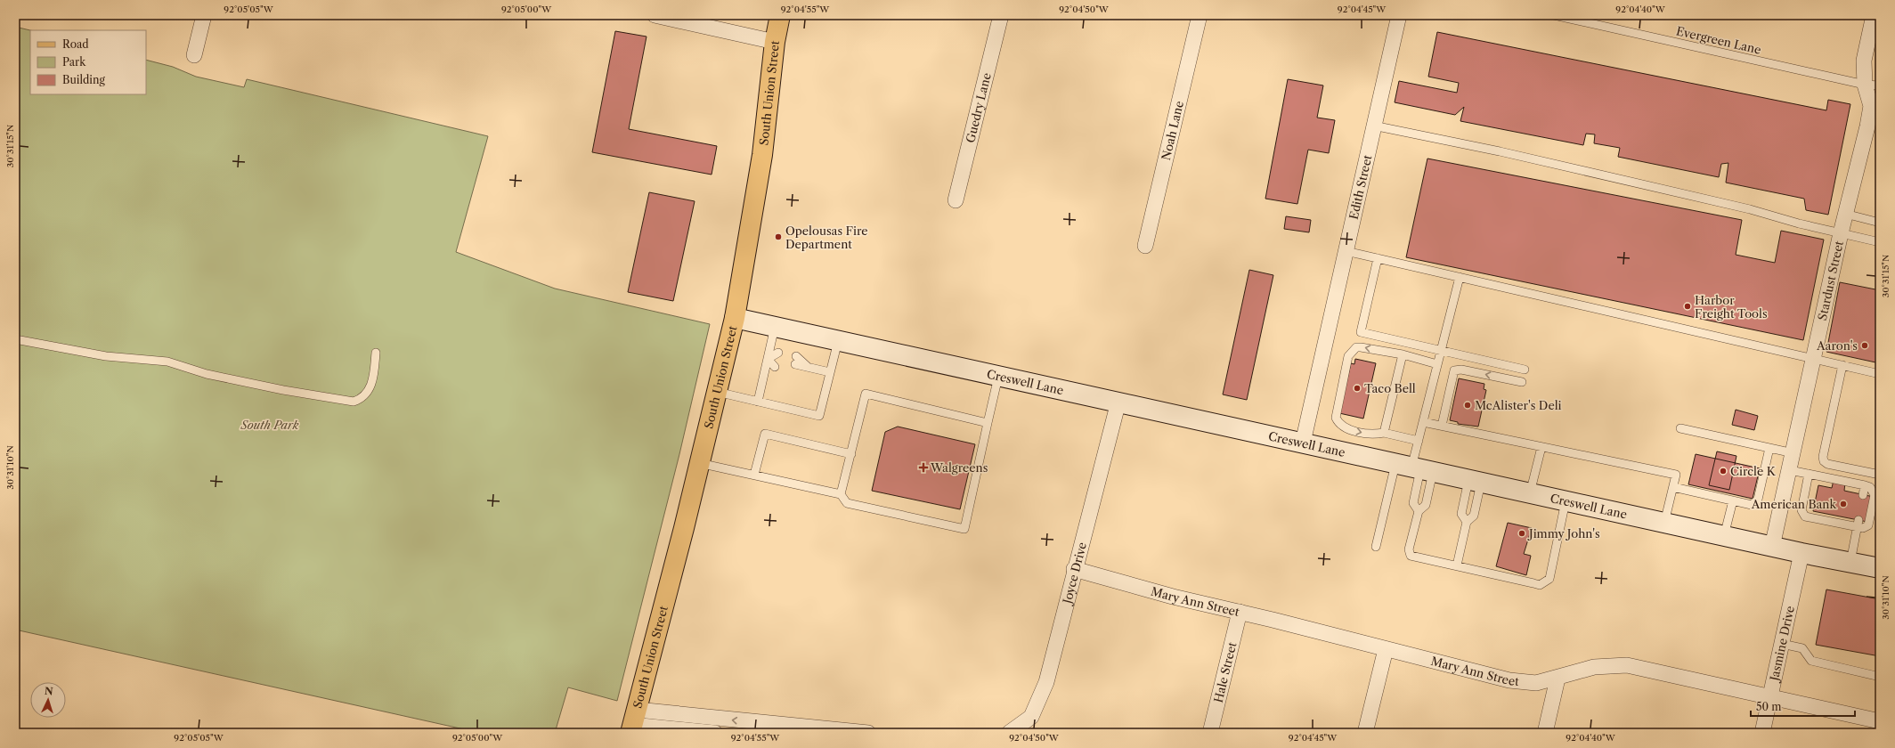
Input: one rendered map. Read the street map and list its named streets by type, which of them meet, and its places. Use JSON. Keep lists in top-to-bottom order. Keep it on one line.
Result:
{"streets":{"main road":["South Union Street","Creswell Lane"],"street":["Guedry Lane","Noah Lane","Edith Street","Stardust Street","Joyce Drive","Mary Ann Street","Jasmine Drive","Hale Street"],"lane":["Evergreen Lane"]},"crossings":[["Evergreen Lane","Stardust Street"],["South Union Street","Creswell Lane"],["Edith Street","Creswell Lane"],["Stardust Street","Creswell Lane"],["Creswell Lane","Joyce Drive"],["Creswell Lane","Jasmine Drive"],["Joyce Drive","Mary Ann Street"],["Mary Ann Street","Jasmine Drive"],["Mary Ann Street","Hale Street"]],"parks":["South Park"],"places":{"other":["Opelousas Fire Department","Harbor Freight Tools","Aaron's","Taco Bell","McAlister's Deli","Circle K","American Bank","Jimmy John's"],"health":["Walgreens"]},"legend":["Road","Park","Building"],"scale_bar":"50 m","north":"top","coordinates":["92°05'05\"W","92°05'00\"W","92°04'55\"W","92°04'50\"W","92°04'45\"W","92°04'40\"W","30°31'15\"N","30°31'10\"N"]}
